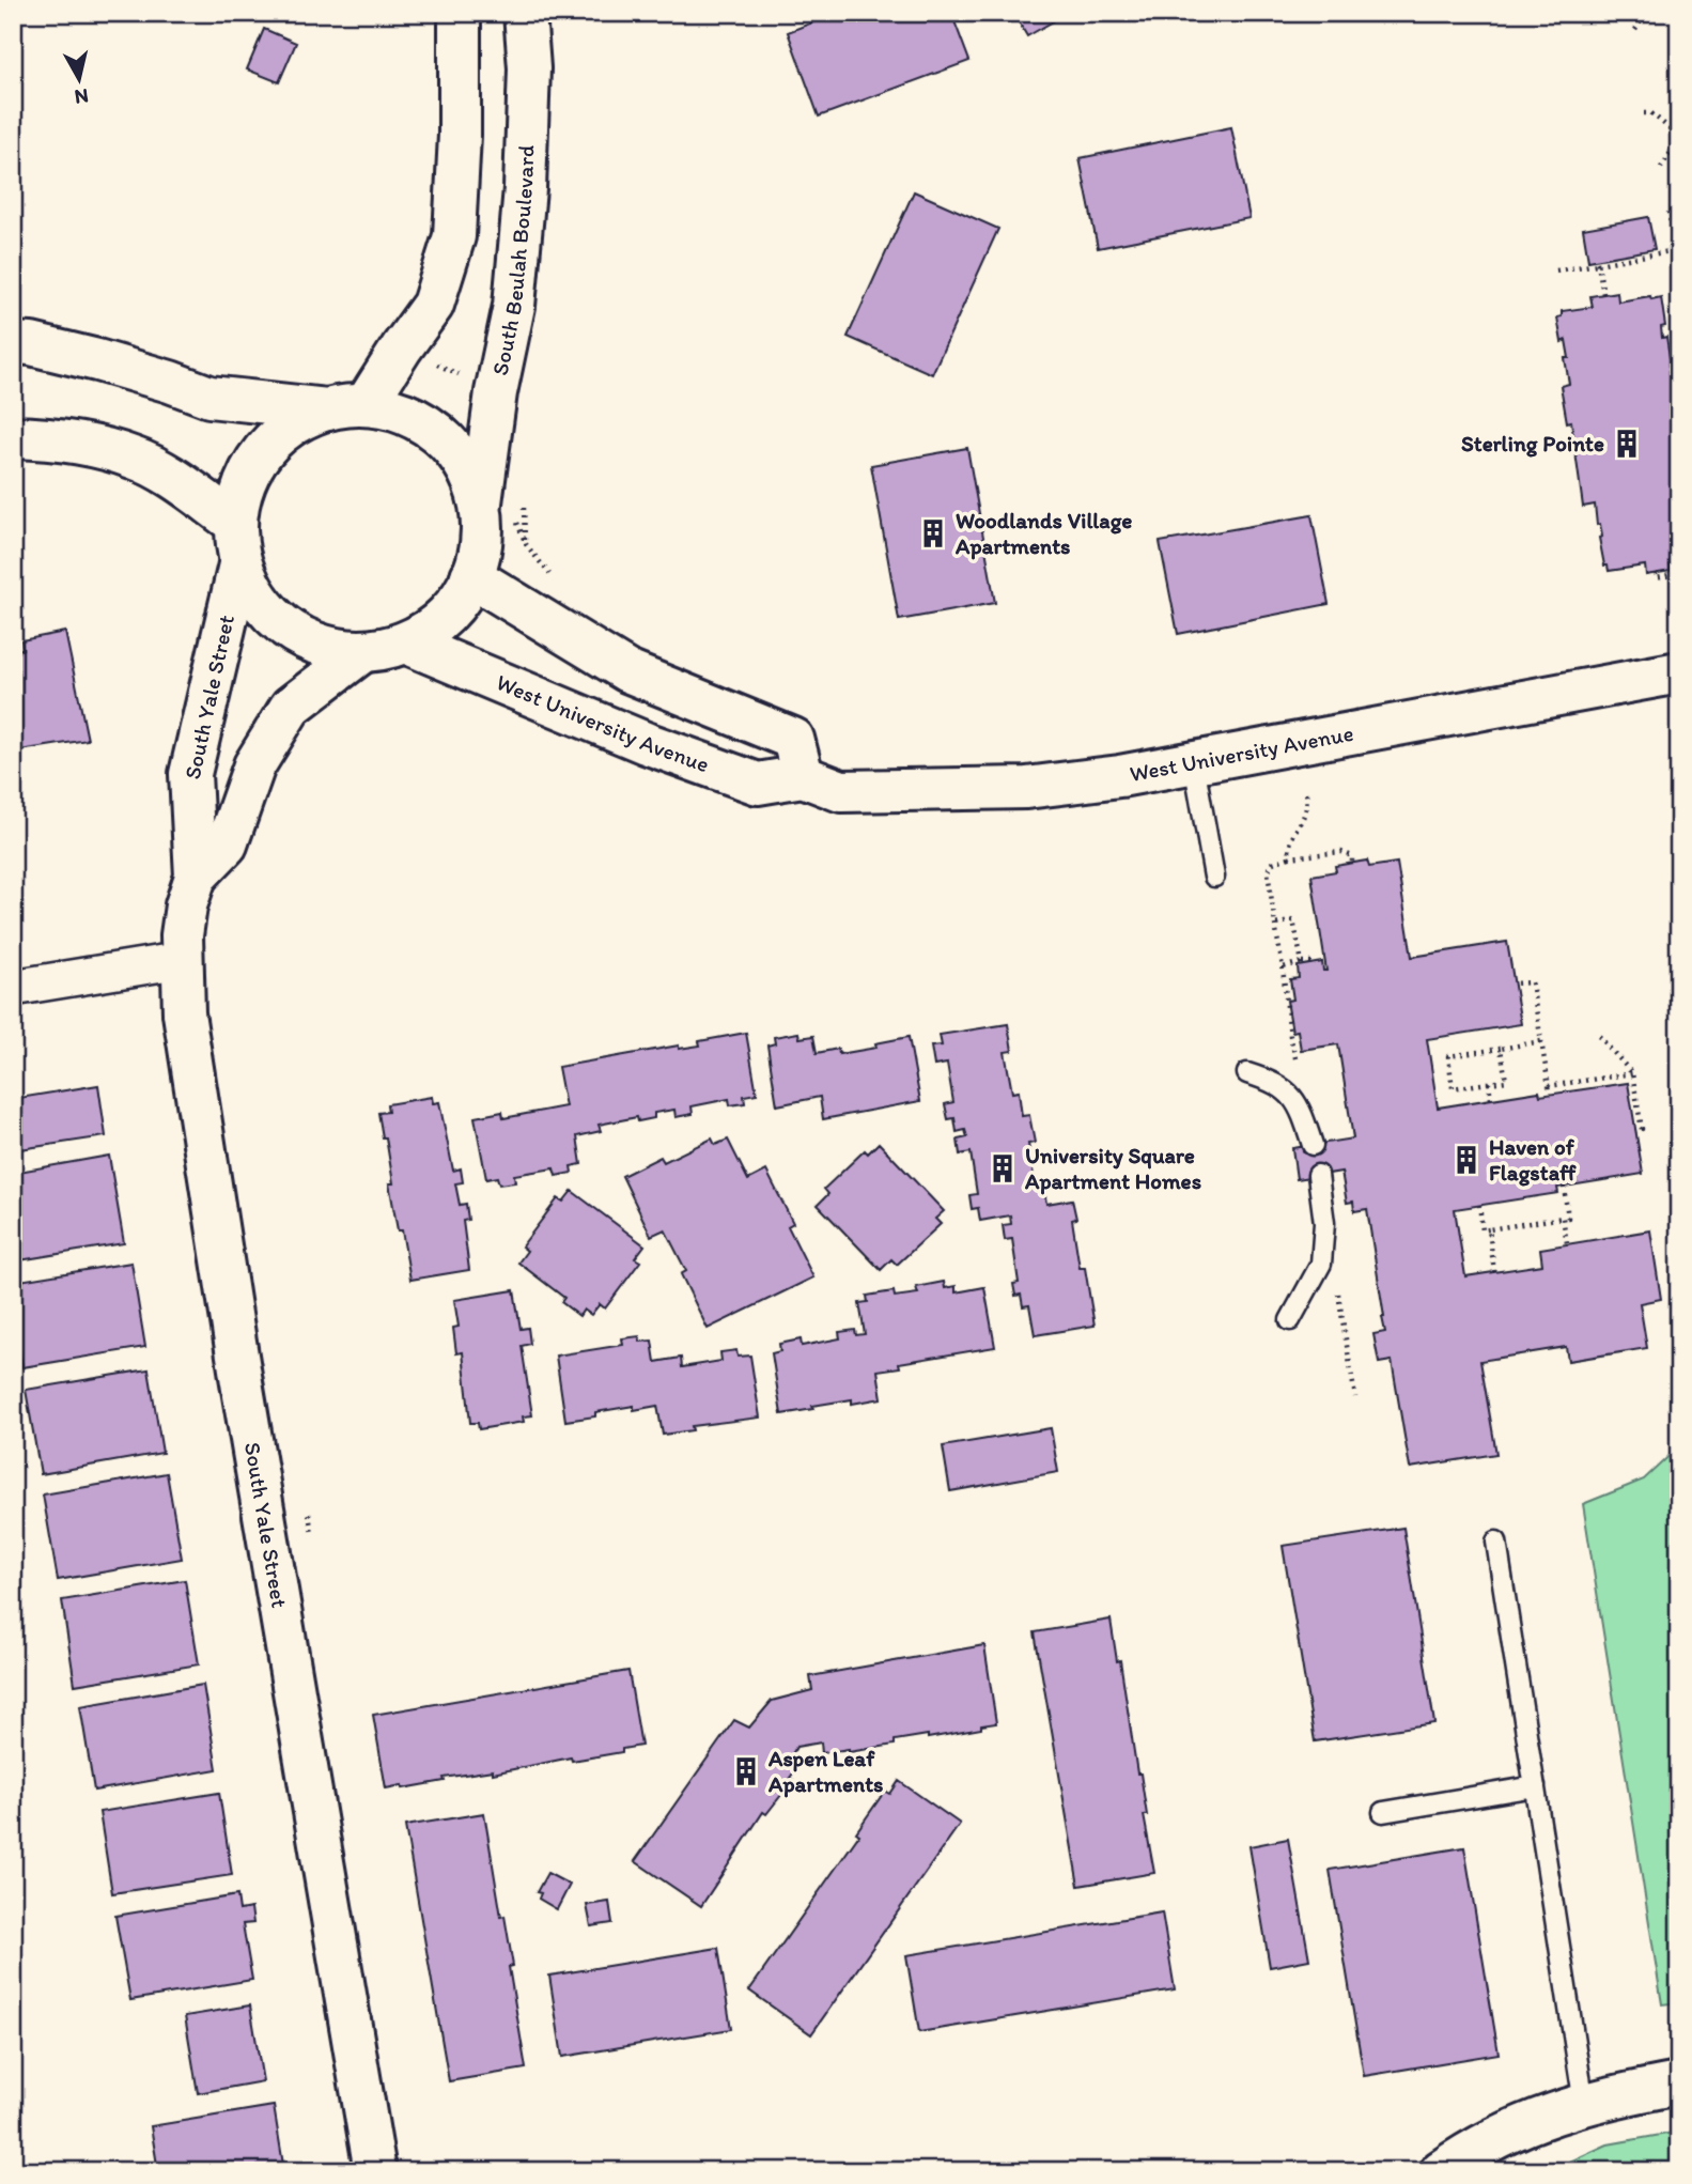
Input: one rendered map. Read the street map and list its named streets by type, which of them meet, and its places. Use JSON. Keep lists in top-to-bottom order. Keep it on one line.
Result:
{"streets":{"street":["South Beulah Boulevard","South Yale Street","West University Avenue"]},"crossings":[["South Beulah Boulevard","South Yale Street"],["South Beulah Boulevard","West University Avenue"],["South Yale Street","West University Avenue"]],"places":{"building":["Sterling Pointe","Woodlands Village Apartments","Haven of Flagstaff","University Square Apartment Homes","Aspen Leaf Apartments"]},"north":"bottom"}
